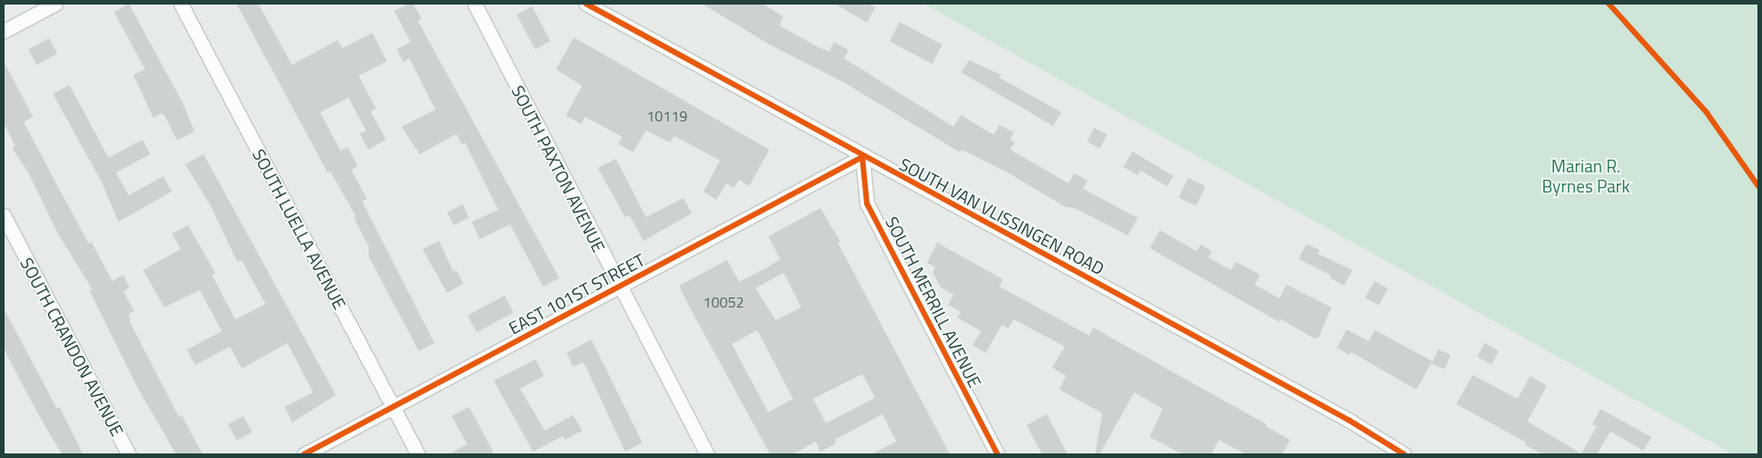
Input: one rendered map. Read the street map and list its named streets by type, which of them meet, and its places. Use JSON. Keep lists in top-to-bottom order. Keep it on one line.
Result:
{"streets":{"street":["SOUTH PAXTON AVENUE","SOUTH VAN VLISSINGEN ROAD","SOUTH LUELLA AVENUE","EAST 101ST STREET","SOUTH MERRILL AVENUE","SOUTH CRANDON AVENUE"]},"crossings":[["SOUTH PAXTON AVENUE","EAST 101ST STREET"],["SOUTH VAN VLISSINGEN ROAD","EAST 101ST STREET"],["SOUTH VAN VLISSINGEN ROAD","SOUTH MERRILL AVENUE"],["SOUTH LUELLA AVENUE","EAST 101ST STREET"],["EAST 101ST STREET","SOUTH MERRILL AVENUE"]],"parks":["Marian R. Byrnes Park"],"house_numbers":["10119","10052"]}
